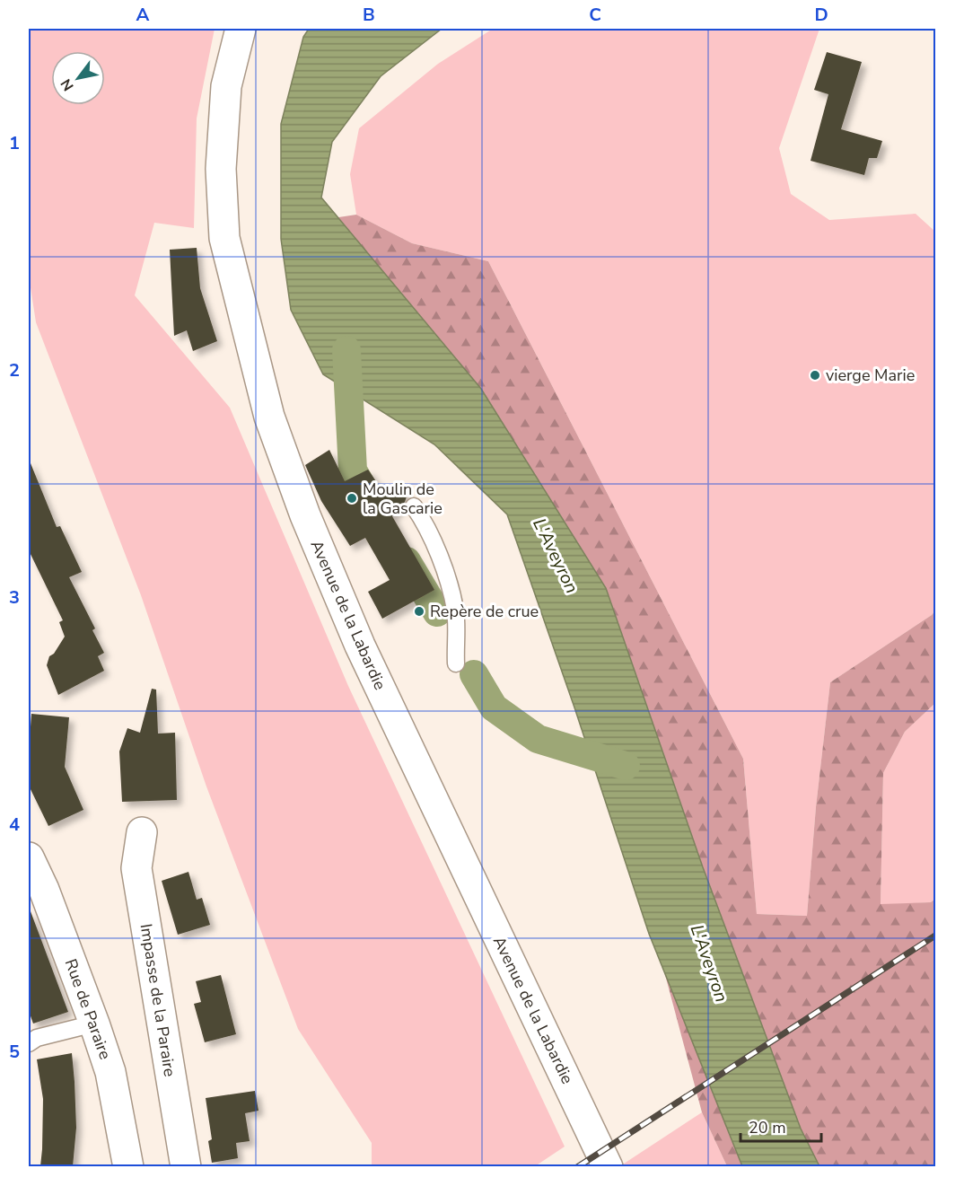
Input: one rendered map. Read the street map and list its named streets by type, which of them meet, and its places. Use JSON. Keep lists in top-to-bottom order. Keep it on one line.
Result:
{"streets":{"street":["Avenue de la Labardie","Impasse de la Paraire","Rue de Paraire"]},"water":["L'Aveyron"],"places":["vierge Marie","Moulin de la Gascarie","Repère de crue"],"scale_bar":"20 m","north":"bottom left","grid":{"columns":["A","B","C","D"],"rows":["1","2","3","4","5"]}}
